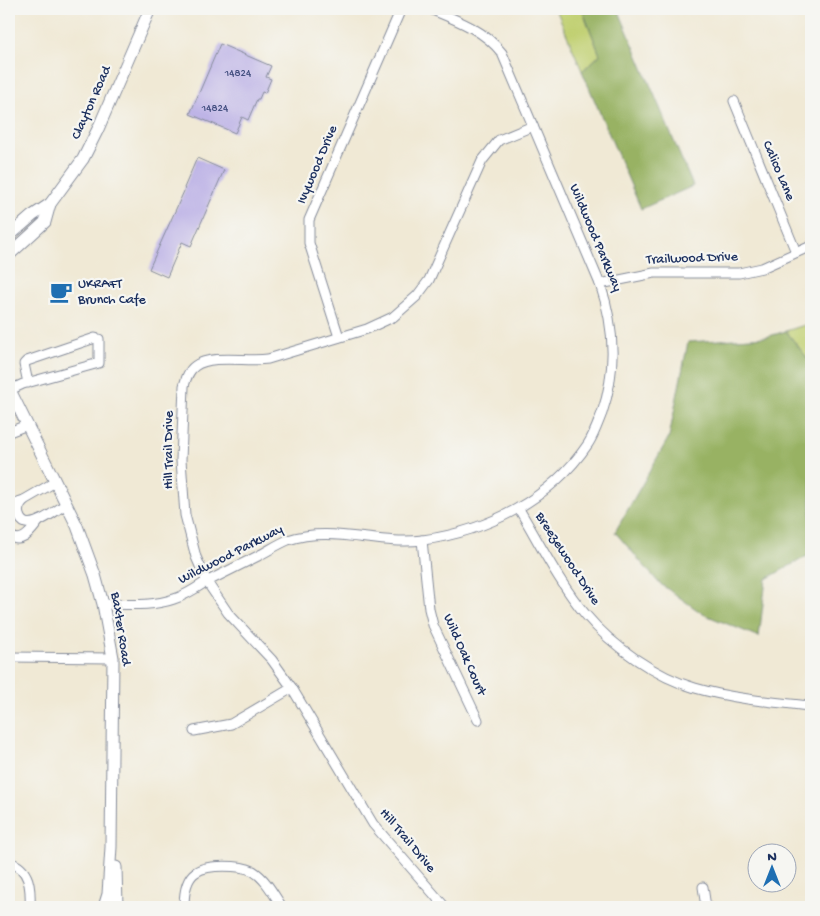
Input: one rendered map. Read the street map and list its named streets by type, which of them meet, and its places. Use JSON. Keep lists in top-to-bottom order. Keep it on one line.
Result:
{"streets":{"main road":["Clayton Road","Baxter Road"],"street":["Ivywood Drive","Calico Lane","Wildwood Parkway","Trailwood Drive","Hill Trail Drive","Breezewood Drive","Wild Oak Court"]},"crossings":[["Ivywood Drive","Hill Trail Drive"],["Calico Lane","Trailwood Drive"],["Wildwood Parkway","Trailwood Drive"],["Wildwood Parkway","Hill Trail Drive"],["Wildwood Parkway","Breezewood Drive"],["Wildwood Parkway","Baxter Road"],["Wildwood Parkway","Wild Oak Court"]],"places":{"cafe":["UKRAFT Brunch Cafe"]},"house_numbers":["14824","14824"],"north":"top"}
